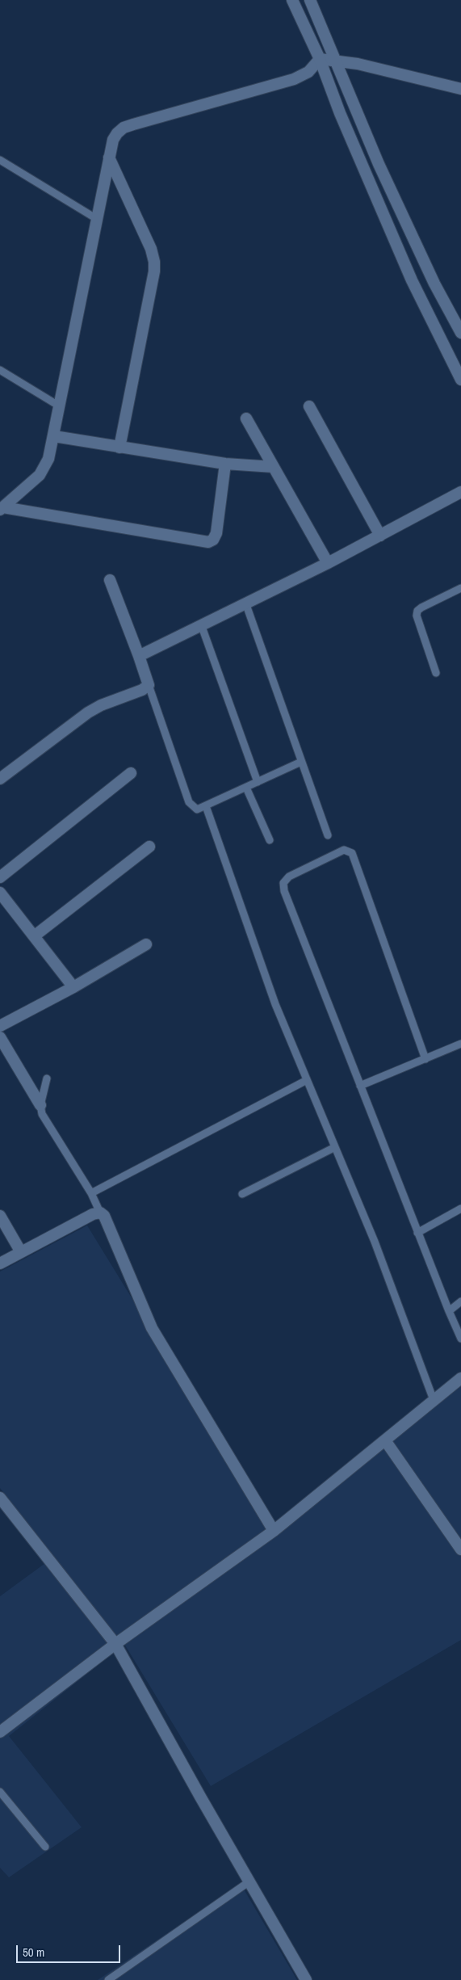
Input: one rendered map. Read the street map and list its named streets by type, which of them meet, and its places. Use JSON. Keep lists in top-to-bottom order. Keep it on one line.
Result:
{"scale_bar":"50 m"}
